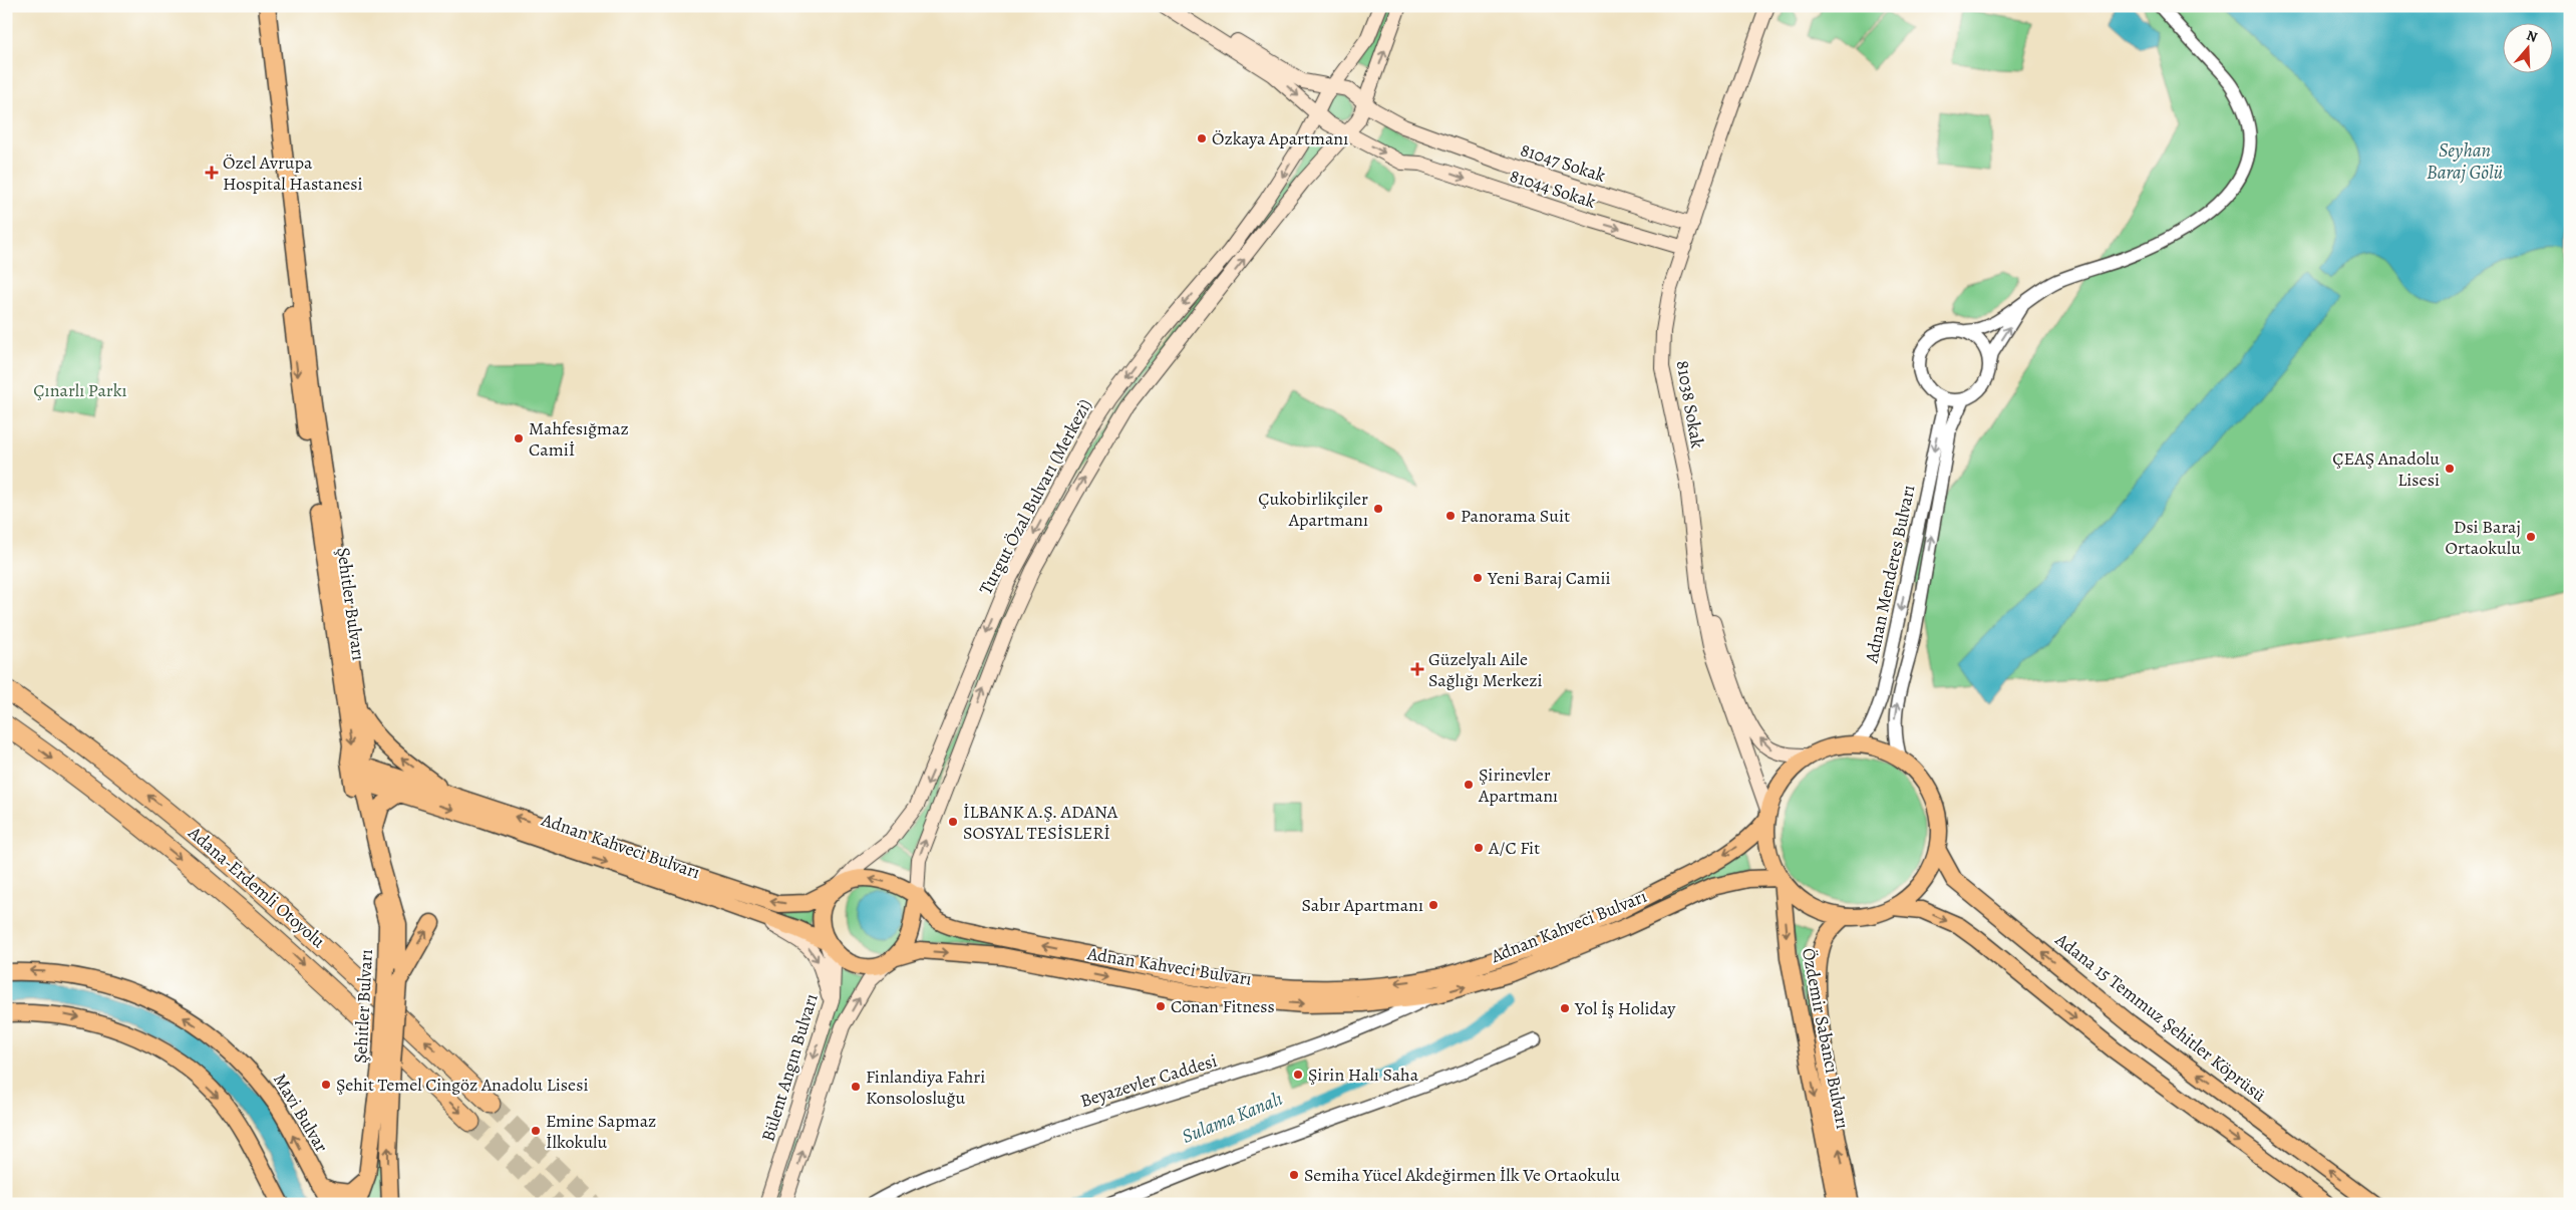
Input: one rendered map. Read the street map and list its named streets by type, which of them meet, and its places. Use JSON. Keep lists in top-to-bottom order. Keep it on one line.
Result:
{"streets":{"highway":["Adana-Erdemli Otoyolu"],"main road":["81047 Sokak","81044 Sokak","81038 Sokak","Turgut Özal Bulvarı (Merkezi)","Şehitler Bulvarı","Adnan Kahveci Bulvarı","Adana 15 Temmuz Şehitler Köprüsü","Özdemir Sabancı Bulvarı","Bülent Angın Bulvarı","Mavi Bulvar"],"street":["Adnan Menderes Bulvarı","Beyazevler Caddesi"]},"crossings":[["81047 Sokak","81044 Sokak"],["81047 Sokak","81038 Sokak"],["81047 Sokak","Turgut Özal Bulvarı (Merkezi)"],["81044 Sokak","81038 Sokak"],["81044 Sokak","Turgut Özal Bulvarı (Merkezi)"],["81038 Sokak","Adnan Menderes Bulvarı"],["81038 Sokak","Adnan Kahveci Bulvarı"],["81038 Sokak","Adana 15 Temmuz Şehitler Köprüsü"],["81038 Sokak","Özdemir Sabancı Bulvarı"],["Turgut Özal Bulvarı (Merkezi)","Adnan Kahveci Bulvarı"],["Turgut Özal Bulvarı (Merkezi)","Bülent Angın Bulvarı"],["Adnan Menderes Bulvarı","Adnan Kahveci Bulvarı"],["Adnan Menderes Bulvarı","Adana 15 Temmuz Şehitler Köprüsü"],["Adnan Menderes Bulvarı","Özdemir Sabancı Bulvarı"],["Adnan Kahveci Bulvarı","Adana 15 Temmuz Şehitler Köprüsü"],["Adnan Kahveci Bulvarı","Özdemir Sabancı Bulvarı"],["Adnan Kahveci Bulvarı","Bülent Angın Bulvarı"],["Adnan Kahveci Bulvarı","Beyazevler Caddesi"],["Adana 15 Temmuz Şehitler Köprüsü","Özdemir Sabancı Bulvarı"]],"one_way":["81044 Sokak"],"water":["Seyhan Baraj Gölü","Sulama Kanalı"],"parks":["Çınarlı Parkı"],"places":{"other":["Özkaya Apartmanı","Mahfesığmaz Camiİ","ÇEAŞ Anadolu Lisesi","Çukobirlikçiler Apartmanı","Panorama Suit","Dsi Baraj Ortaokulu","Yeni Baraj Camii","Şirinevler Apartmanı","İLBANK A.Ş. ADANA SOSYAL TESİSLERİ","A/C Fit","Sabır Apartmanı","Conan Fitness","Yol İş Holiday","Şirin Halı Saha","Şehit Temel Cingöz Anadolu Lisesi","Finlandiya Fahri Konsolosluğu","Emine Sapmaz İlkokulu","Semiha Yücel Akdeğirmen İlk Ve Ortaokulu"],"health":["Özel Avrupa Hospital Hastanesi","Güzelyalı Aile Sağlığı Merkezi"]},"north":"top"}
